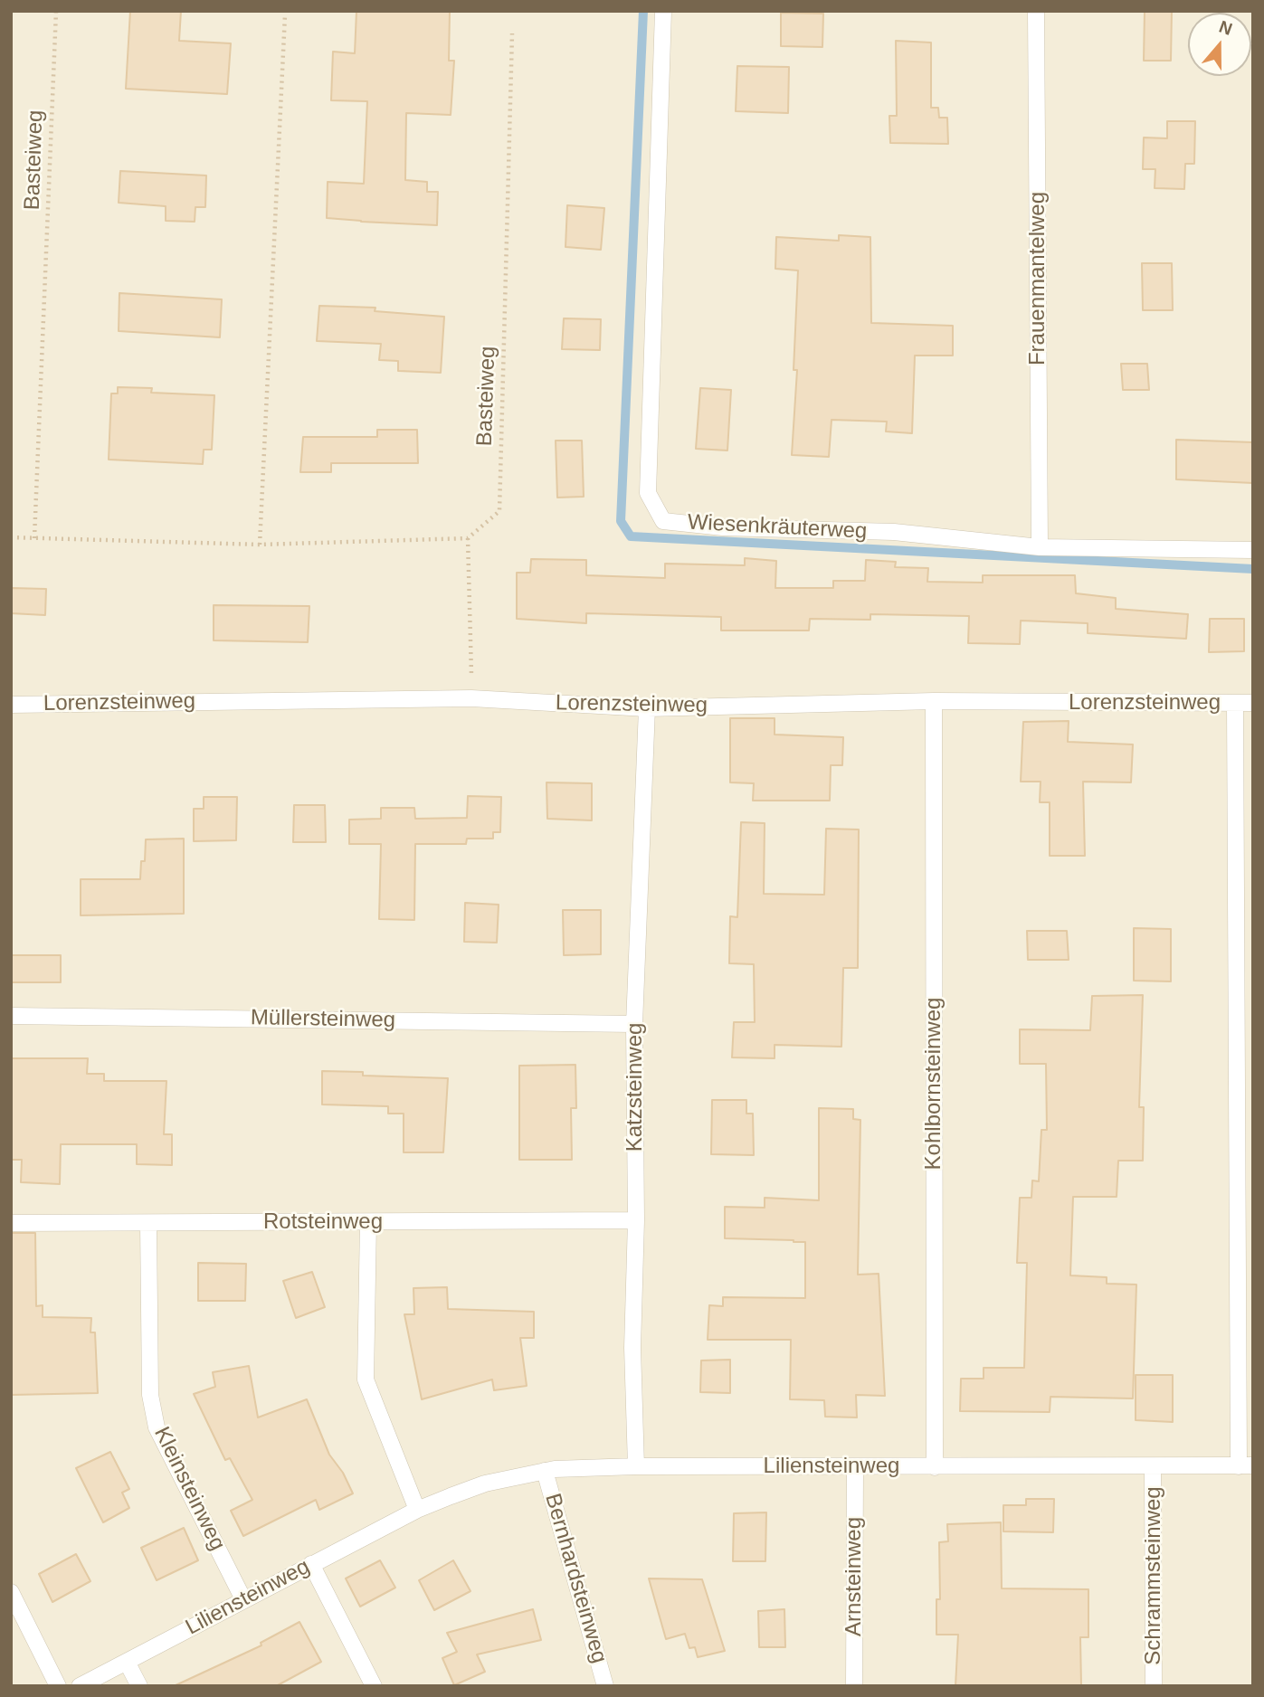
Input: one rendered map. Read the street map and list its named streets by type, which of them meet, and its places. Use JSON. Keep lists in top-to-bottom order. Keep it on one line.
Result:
{"streets":{"lane":["Frauenmantelweg","Wiesenkräuterweg","Lorenzsteinweg","Müllersteinweg","Kohlbornsteinweg","Katzsteinweg","Rotsteinweg","Liliensteinweg","Kleinsteinweg","Schrammsteinweg","Arnsteinweg","Bernhardsteinweg"],"path":["Basteiweg"]},"crossings":[["Frauenmantelweg","Wiesenkräuterweg"],["Lorenzsteinweg","Kohlbornsteinweg"],["Lorenzsteinweg","Katzsteinweg"],["Müllersteinweg","Katzsteinweg"],["Kohlbornsteinweg","Liliensteinweg"],["Katzsteinweg","Rotsteinweg"],["Katzsteinweg","Liliensteinweg"],["Rotsteinweg","Kleinsteinweg"],["Liliensteinweg","Kleinsteinweg"],["Liliensteinweg","Schrammsteinweg"],["Liliensteinweg","Arnsteinweg"],["Liliensteinweg","Bernhardsteinweg"]],"north":"top"}
